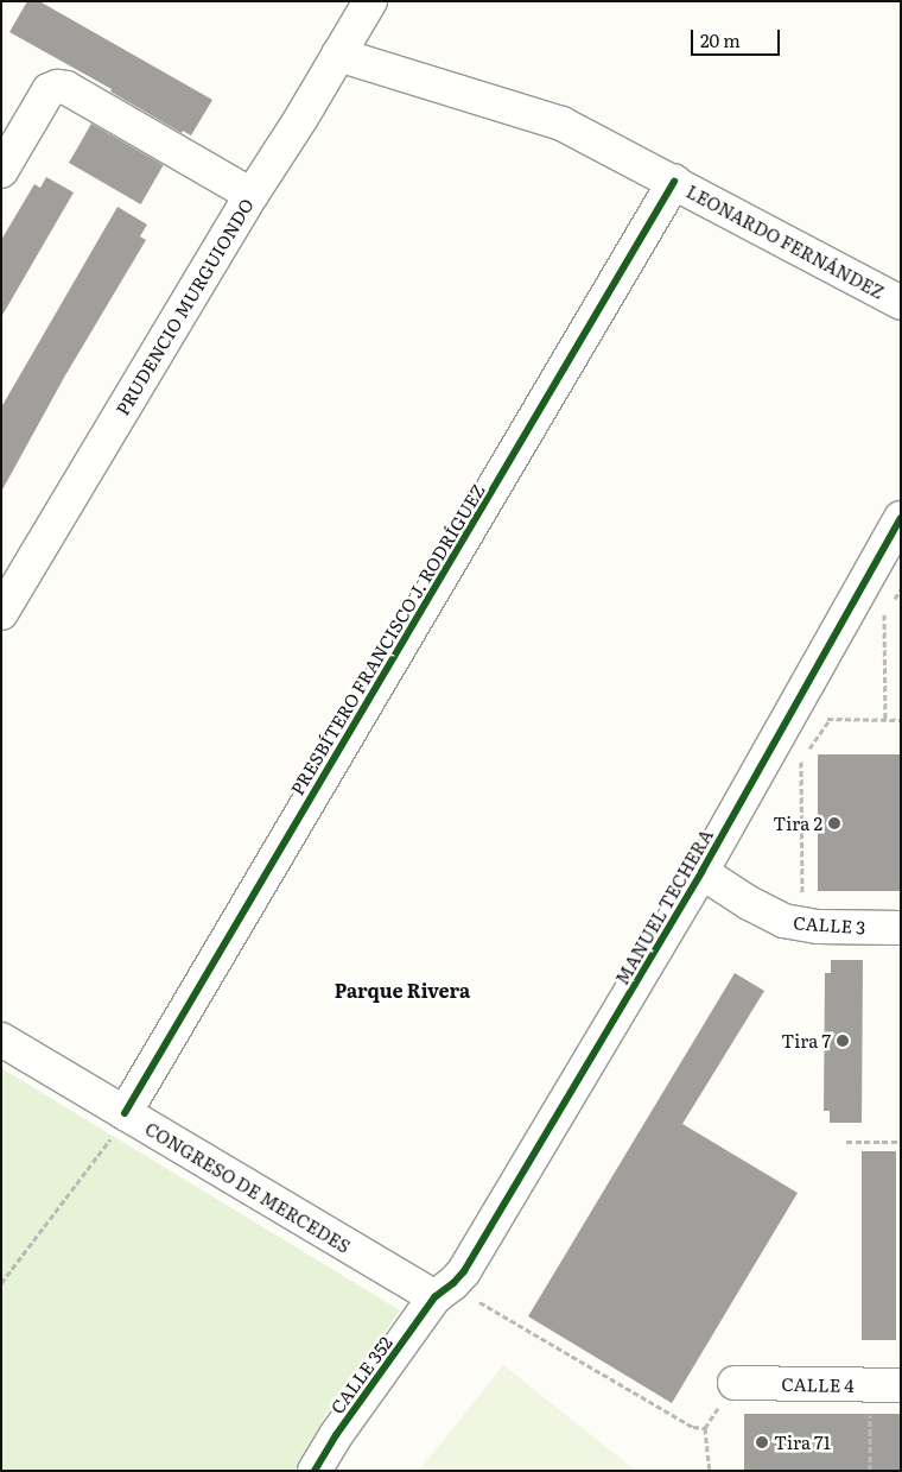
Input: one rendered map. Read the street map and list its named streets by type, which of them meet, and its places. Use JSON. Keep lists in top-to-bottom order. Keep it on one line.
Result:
{"streets":{"street":["LEONARDO FERNÁNDEZ","PRUDENCIO MURGUIONDO","PRESBÍTERO FRANCISCO J. RODRÍGUEZ","MANUEL TECHERA","CALLE 3","CONGRESO DE MERCEDES","CALLE 352","CALLE 4"]},"crossings":[["LEONARDO FERNÁNDEZ","PRUDENCIO MURGUIONDO"],["LEONARDO FERNÁNDEZ","PRESBÍTERO FRANCISCO J. RODRÍGUEZ"],["PRESBÍTERO FRANCISCO J. RODRÍGUEZ","CONGRESO DE MERCEDES"],["MANUEL TECHERA","CALLE 3"],["MANUEL TECHERA","CONGRESO DE MERCEDES"],["MANUEL TECHERA","CALLE 352"],["CONGRESO DE MERCEDES","CALLE 352"]],"districts":["Parque Rivera"],"places":["Tira 2","Tira 7","Tira 71"],"scale_bar":"20 m"}
